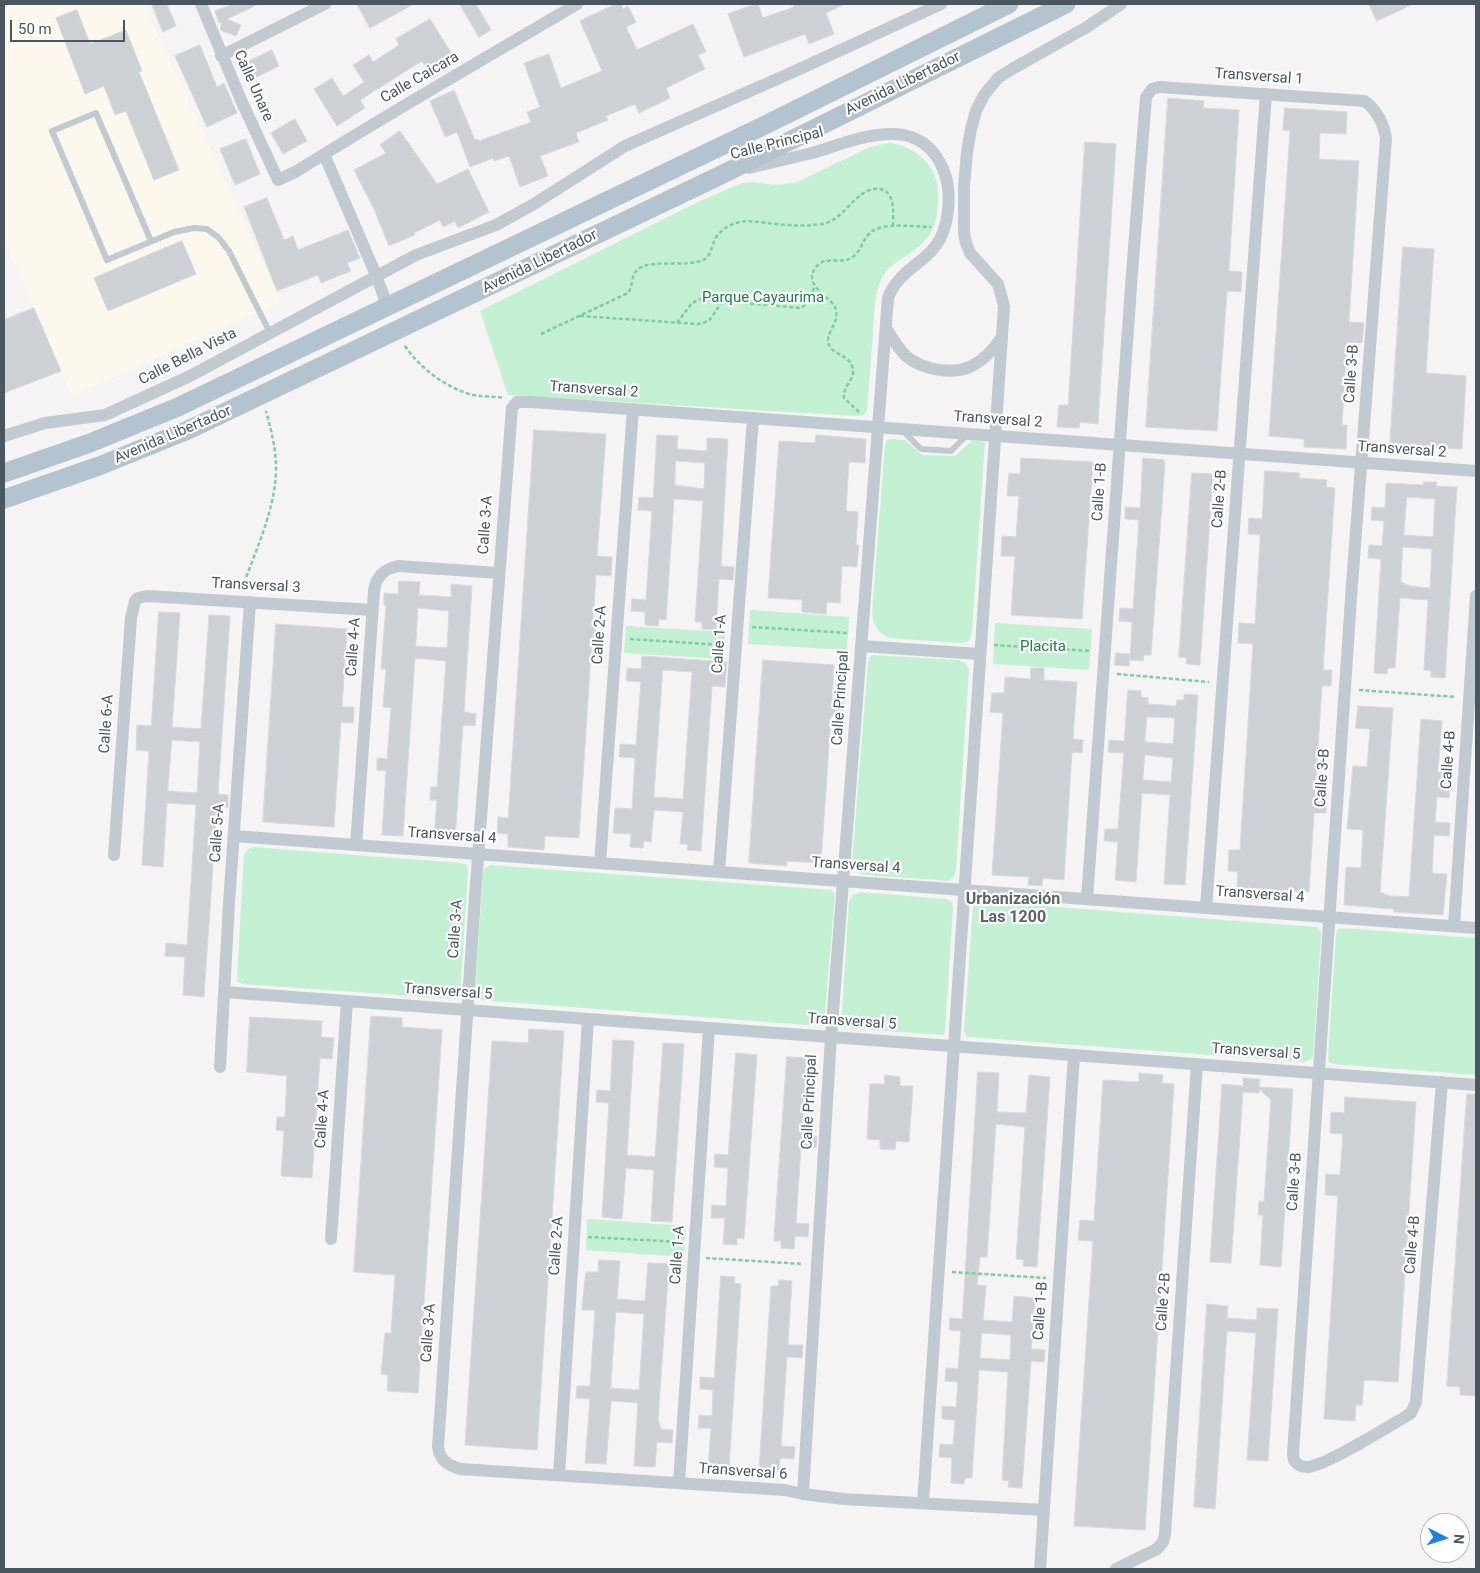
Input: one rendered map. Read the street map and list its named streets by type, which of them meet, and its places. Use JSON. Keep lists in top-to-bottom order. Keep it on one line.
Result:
{"streets":{"main road":["Avenida Libertador"],"street":["Transversal 1","Calle Caicara","Calle Unare","Calle Principal","Calle Bella Vista","Calle 3-B","Transversal 2","Calle 1-B","Calle 2-B","Calle 3-A","Transversal 3","Calle 2-A","Calle 1-A","Calle 4-A","Calle 6-A","Calle 4-B","Calle 5-A","Transversal 4","Transversal 5","Transversal 6"]},"crossings":[["Transversal 1","Calle 3-B"],["Transversal 1","Calle 1-B"],["Transversal 1","Calle 2-B"],["Calle Caicara","Calle Unare"],["Avenida Libertador","Calle Principal"],["Calle Principal","Transversal 2"],["Calle Principal","Transversal 4"],["Calle Principal","Transversal 5"],["Calle Principal","Transversal 6"],["Calle 3-B","Transversal 2"],["Calle 3-B","Calle 4-B"],["Calle 3-B","Transversal 4"],["Calle 3-B","Transversal 5"],["Transversal 2","Calle 1-B"],["Transversal 2","Calle 2-B"],["Transversal 2","Calle 3-A"],["Transversal 2","Calle 2-A"],["Transversal 2","Calle 1-A"],["Calle 1-B","Transversal 4"],["Calle 1-B","Transversal 5"],["Calle 1-B","Transversal 6"],["Calle 2-B","Transversal 4"],["Calle 2-B","Transversal 5"],["Calle 3-A","Calle 4-A"],["Calle 3-A","Transversal 4"],["Calle 3-A","Transversal 5"],["Calle 3-A","Transversal 6"],["Transversal 3","Calle 4-A"],["Transversal 3","Calle 6-A"],["Transversal 3","Calle 5-A"],["Calle 2-A","Transversal 4"],["Calle 2-A","Transversal 5"],["Calle 2-A","Transversal 6"],["Calle 1-A","Transversal 4"],["Calle 1-A","Transversal 5"],["Calle 1-A","Transversal 6"],["Calle 4-A","Transversal 4"],["Calle 4-A","Transversal 5"],["Calle 4-B","Transversal 4"],["Calle 4-B","Transversal 5"],["Calle 5-A","Transversal 4"],["Calle 5-A","Transversal 5"]],"districts":["Urbanización Las 1200"],"parks":["Parque Cayaurima","Placita"],"scale_bar":"50 m","north":"right"}
